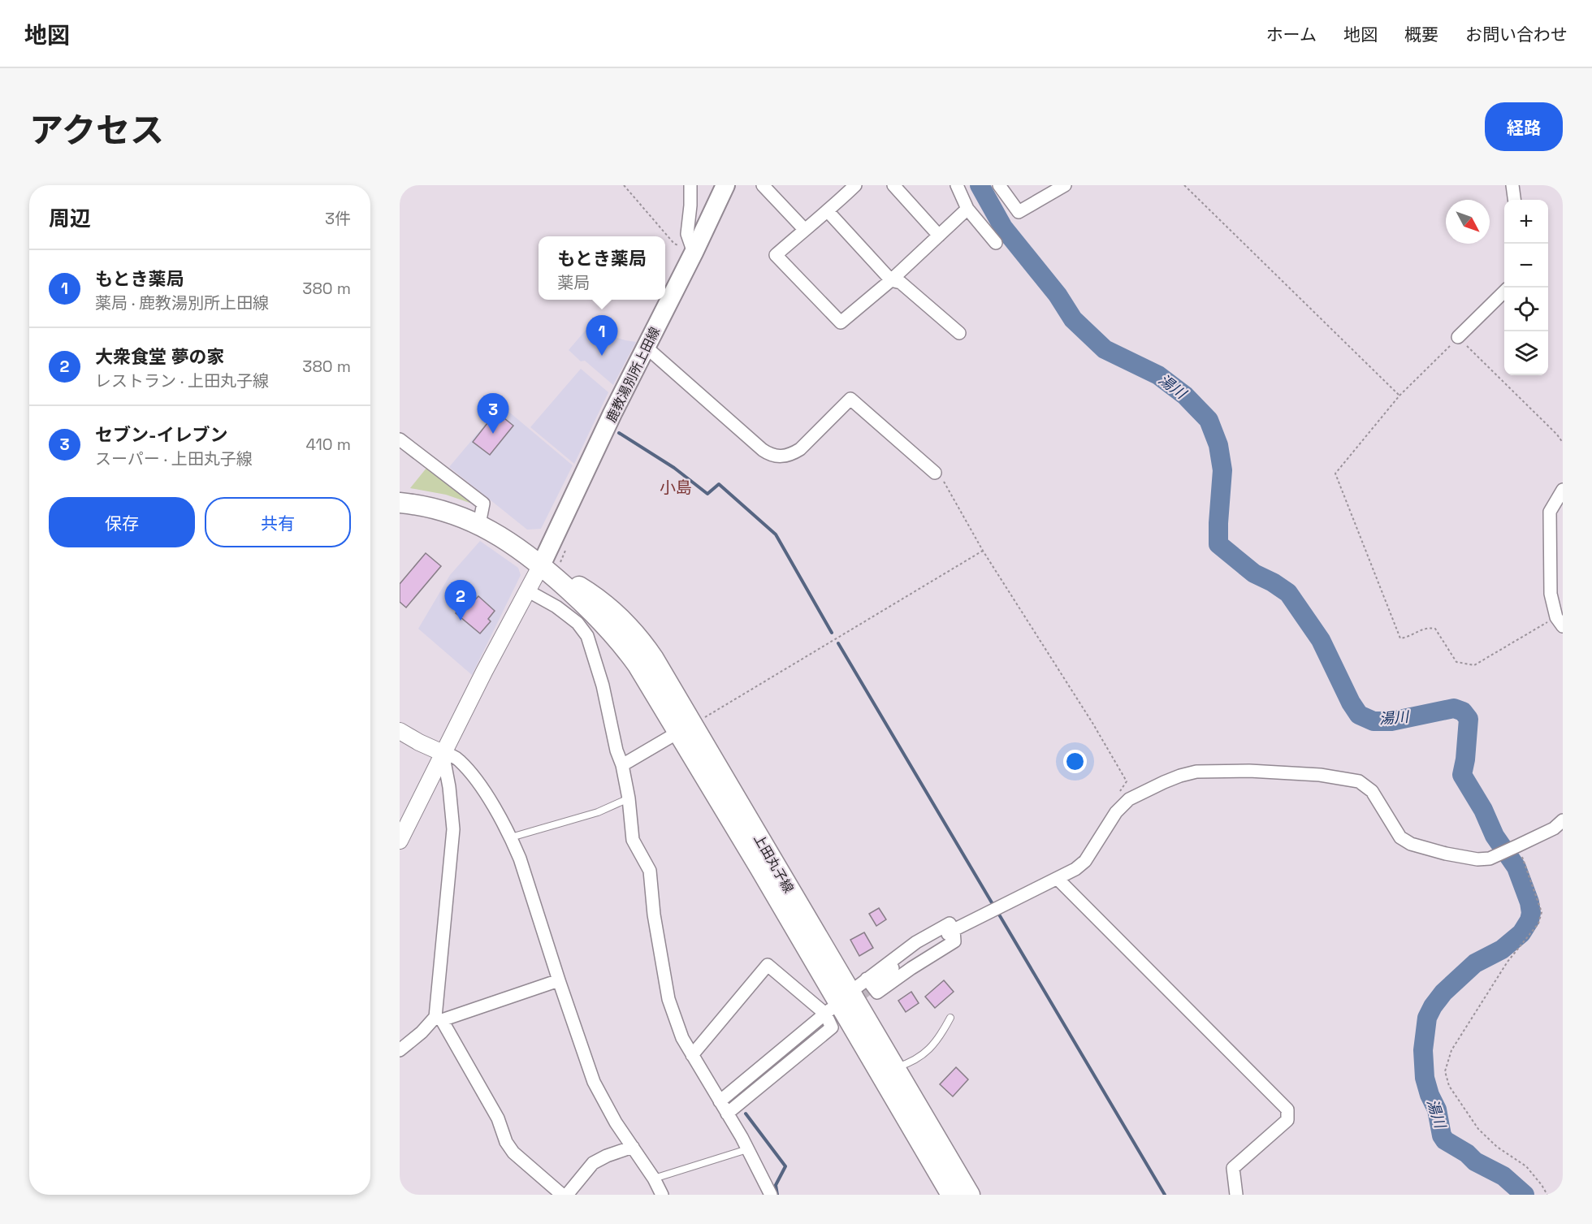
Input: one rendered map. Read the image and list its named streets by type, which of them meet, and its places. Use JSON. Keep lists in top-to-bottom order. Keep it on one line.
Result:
{"streets":{"main road":["鹿教湯別所上田線","上田丸子線"]},"crossings":[["鹿教湯別所上田線","上田丸子線"]],"districts":["小島"],"water":["湯川"],"north":"bottom right","page":{"header":"地図","nav":["ホーム","地図","概要","お問い合わせ"],"title":"アクセス","buttons":["経路",["保存","共有"]],"heading":["周辺","3件"],"map_buttons":["+","−"],"popup":["もとき薬局","薬局"],"list":[{"mark":"1","name":"もとき薬局","note":"薬局 · 鹿教湯別所上田線","value":"380 m"},{"mark":"2","name":"大衆食堂 夢の家","note":"レストラン · 上田丸子線","value":"380 m"},{"mark":"3","name":"セブン-イレブン","note":"スーパー · 上田丸子線","value":"410 m"}],"pins":["1","3","2"]}}
